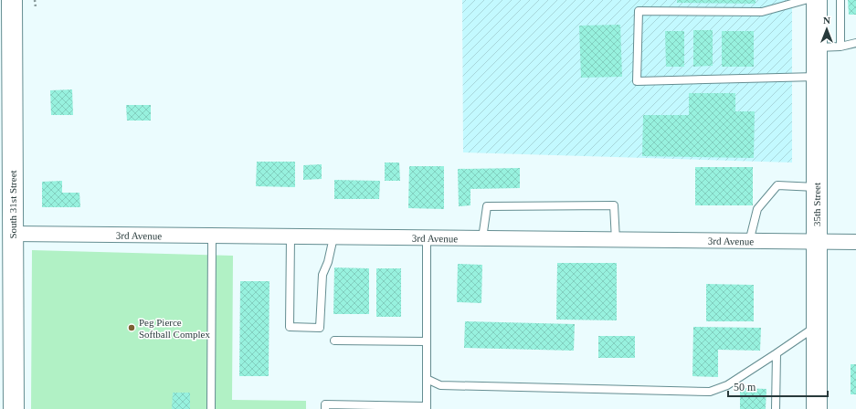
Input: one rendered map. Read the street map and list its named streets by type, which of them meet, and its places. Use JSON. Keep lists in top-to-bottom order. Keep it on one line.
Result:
{"streets":{"street":["South 31st Street","35th Street","3rd Avenue"]},"crossings":[["South 31st Street","3rd Avenue"],["35th Street","3rd Avenue"]],"places":["Peg Pierce Softball Complex"],"scale_bar":"50 m","north":"top"}
